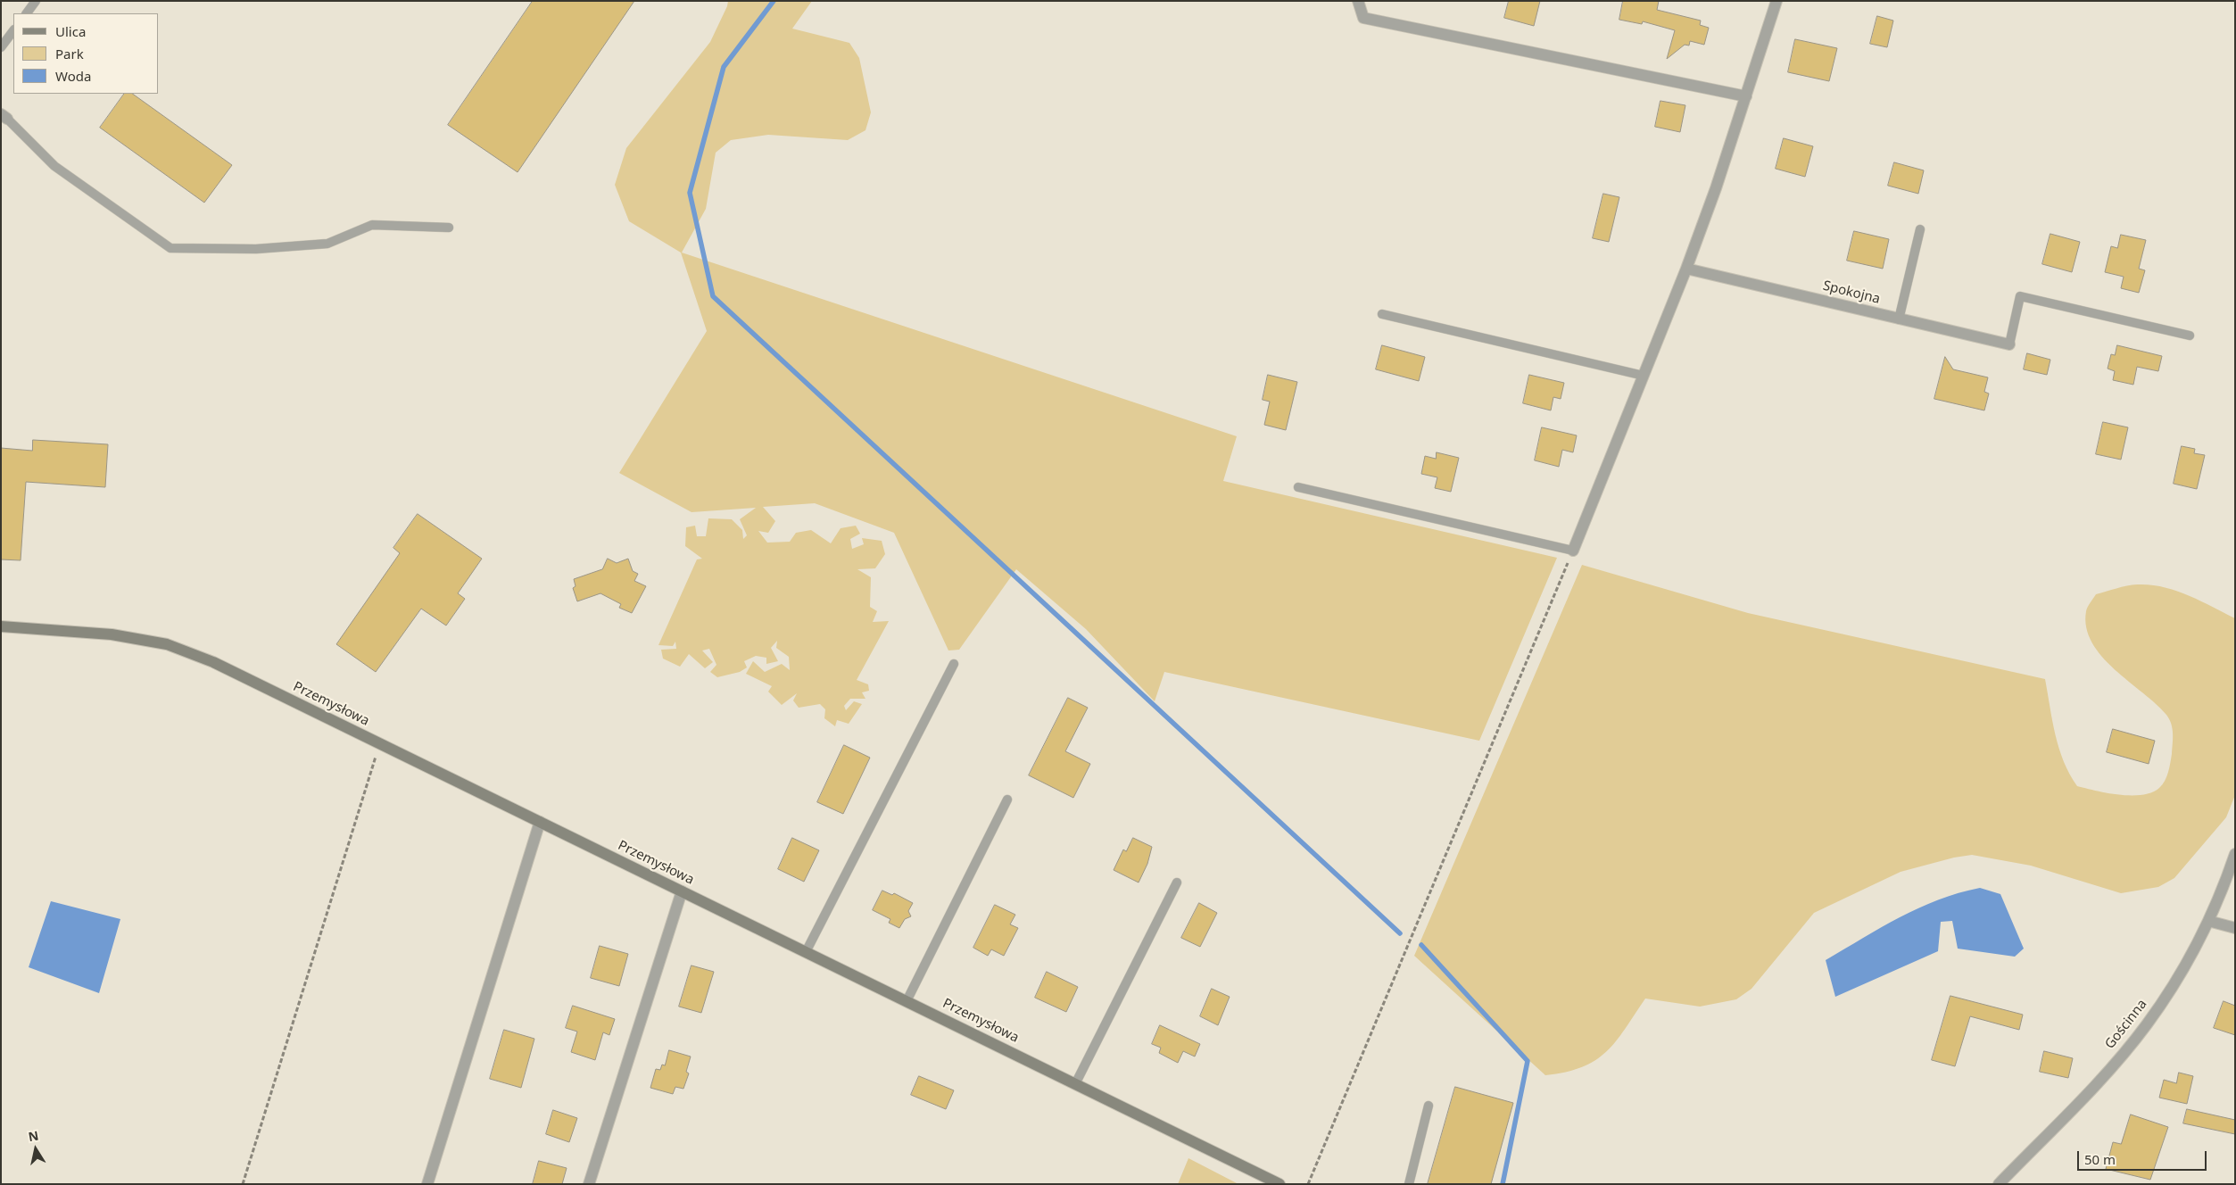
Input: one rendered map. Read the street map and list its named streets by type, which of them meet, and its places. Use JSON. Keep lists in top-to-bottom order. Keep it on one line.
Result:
{"streets":{"street":["Spokojna","Przemysłowa","Gościnna"]},"legend":["Ulica","Park","Woda"],"scale_bar":"50 m","north":"top"}
